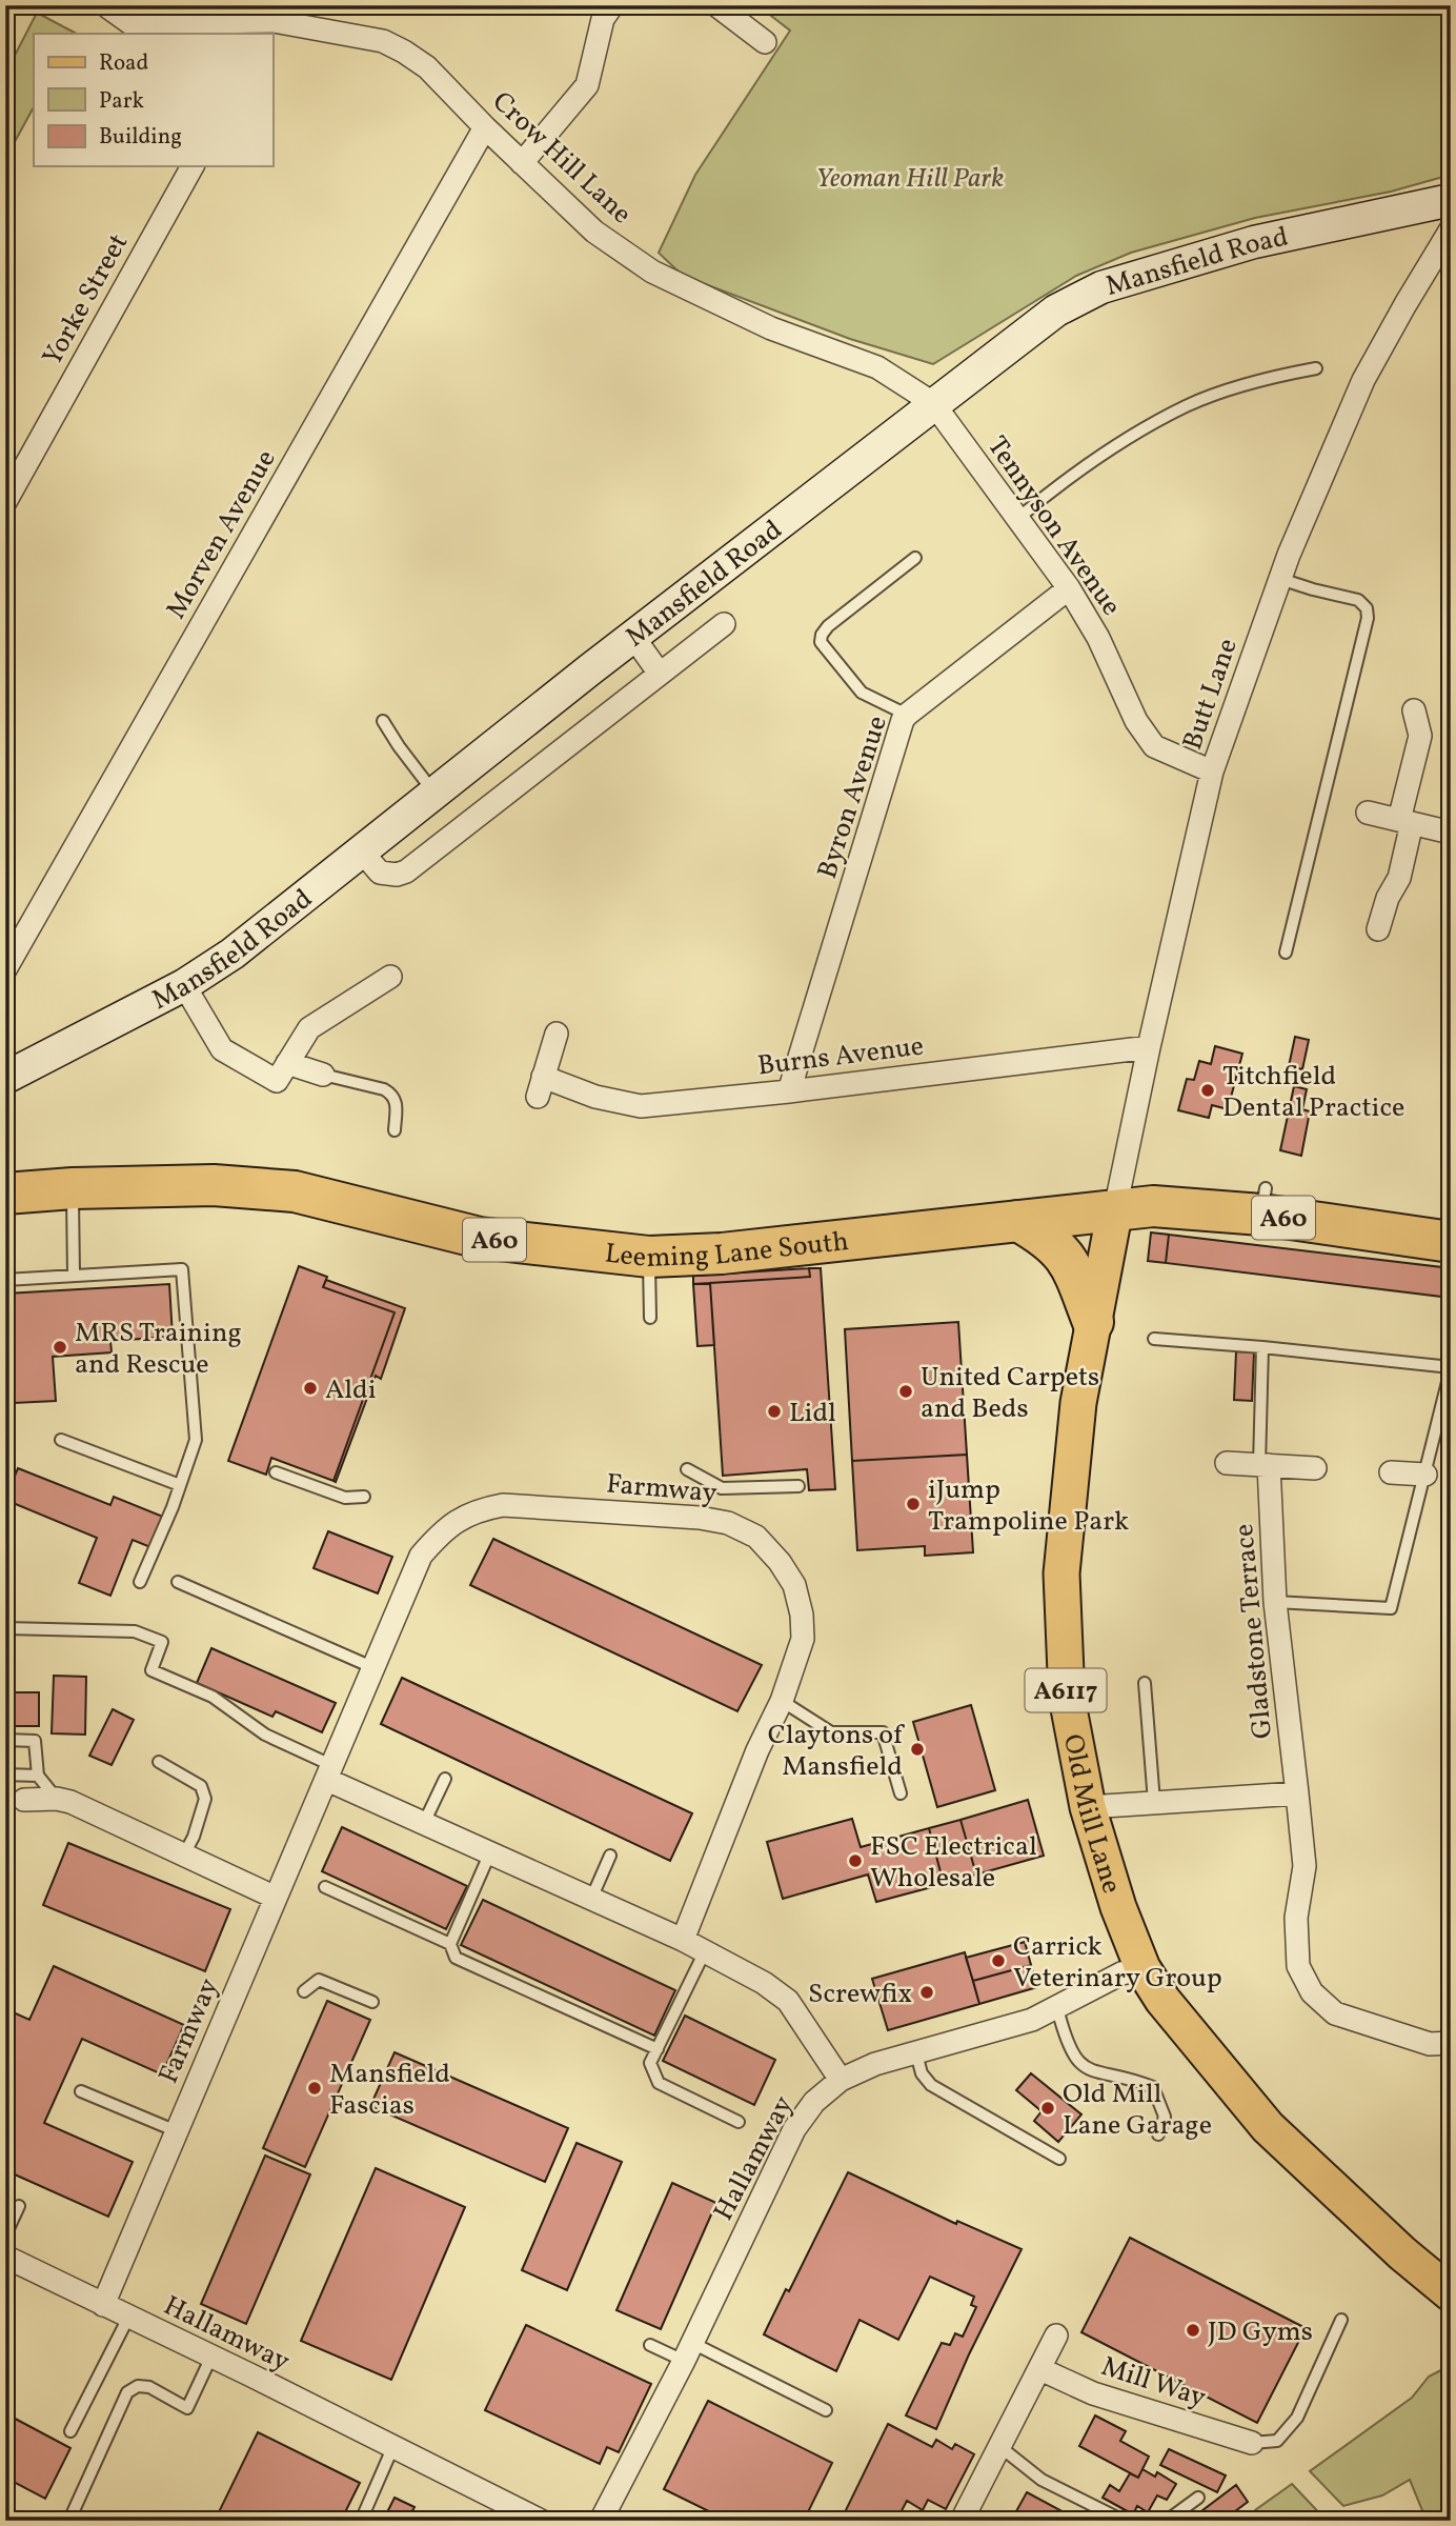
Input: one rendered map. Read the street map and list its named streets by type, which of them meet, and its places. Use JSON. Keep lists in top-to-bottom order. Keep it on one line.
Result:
{"streets":{"highway":["A60","Leeming Lane South"],"main road":["Mansfield Road","A6117","Old Mill Lane"],"street":["Crow Hill Lane","Yorke Street","Tennyson Avenue","Morven Avenue","Butt Lane","Byron Avenue","Burns Avenue","Farmway","Gladstone Terrace","Hallamway","Mill Way"]},"crossings":[["Crow Hill Lane","Mansfield Road"],["Crow Hill Lane","Tennyson Avenue"],["Crow Hill Lane","Morven Avenue"],["Mansfield Road","Tennyson Avenue"],["Tennyson Avenue","Butt Lane"],["Tennyson Avenue","Byron Avenue"],["Butt Lane","Burns Avenue"],["Butt Lane","Leeming Lane South"],["Butt Lane","Old Mill Lane"],["Byron Avenue","Burns Avenue"],["Leeming Lane South","Old Mill Lane"],["Farmway","Hallamway"],["Old Mill Lane","Hallamway"]],"parks":["Yeoman Hill Park"],"places":["Titchfield Dental Practice","MRS Training and Rescue","Aldi","United Carpets and Beds","Lidl","iJump Trampoline Park","Claytons of Mansfield","FSC Electrical Wholesale","Carrick Veterinary Group","Screwfix","Mansfield Fascias","Old Mill Lane Garage","JD Gyms"],"legend":["Road","Park","Building"]}
